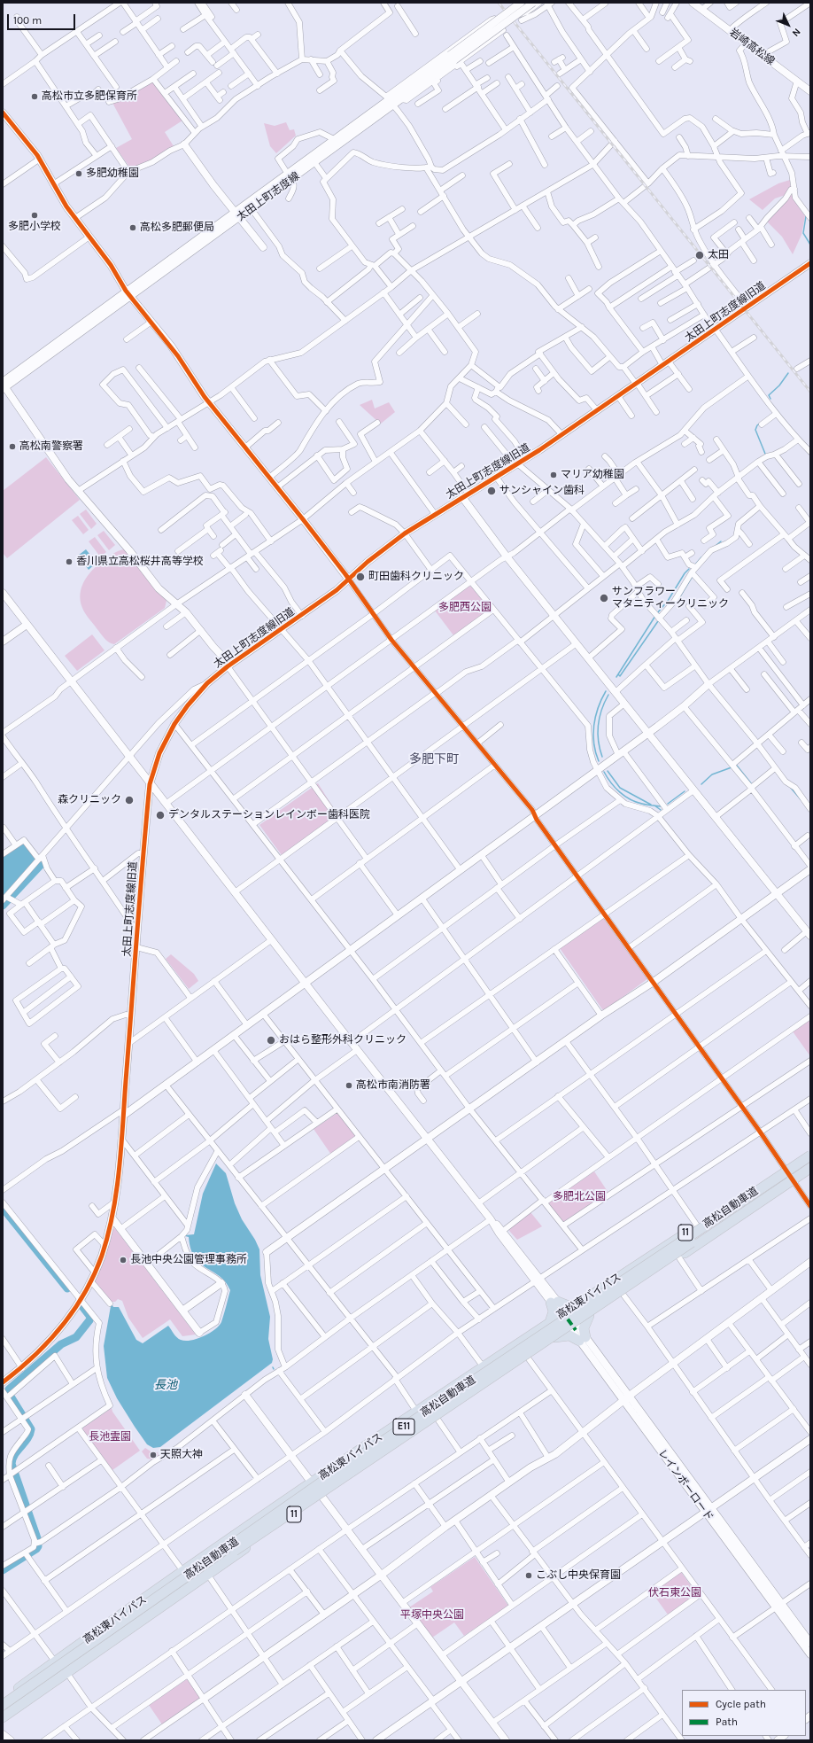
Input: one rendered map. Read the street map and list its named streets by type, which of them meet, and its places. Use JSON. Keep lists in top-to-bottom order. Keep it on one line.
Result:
{"streets":{"highway":["高松自動車道","11","高松東バイパス","E11"],"street":["岩崎高松線","太田上町志度線","太田上町志度線旧道","レインボーロード"]},"crossings":[["高松東バイパス","レインボーロード"]],"districts":["多肥下町"],"water":["長池"],"parks":["多肥西公園","多肥北公園","長池霊園","伏石東公園","平塚中央公園"],"places":["高松市立多肥保育所","多肥幼稚園","多肥小学校","高松多肥郵便局","太田","高松南警察署","マリア幼稚園","サンシャイン歯科","香川県立高松桜井高等学校","町田歯科クリニック","サンフラワー マタニティークリニック","森クリニック","デンタルステーションレインボー歯科医院","おはら整形外科クリニック","高松市南消防署","長池中央公園管理事務所","天照大神","こぶし中央保育園"],"legend":["Cycle path","Path"],"scale_bar":"100 m","north":"bottom right"}
